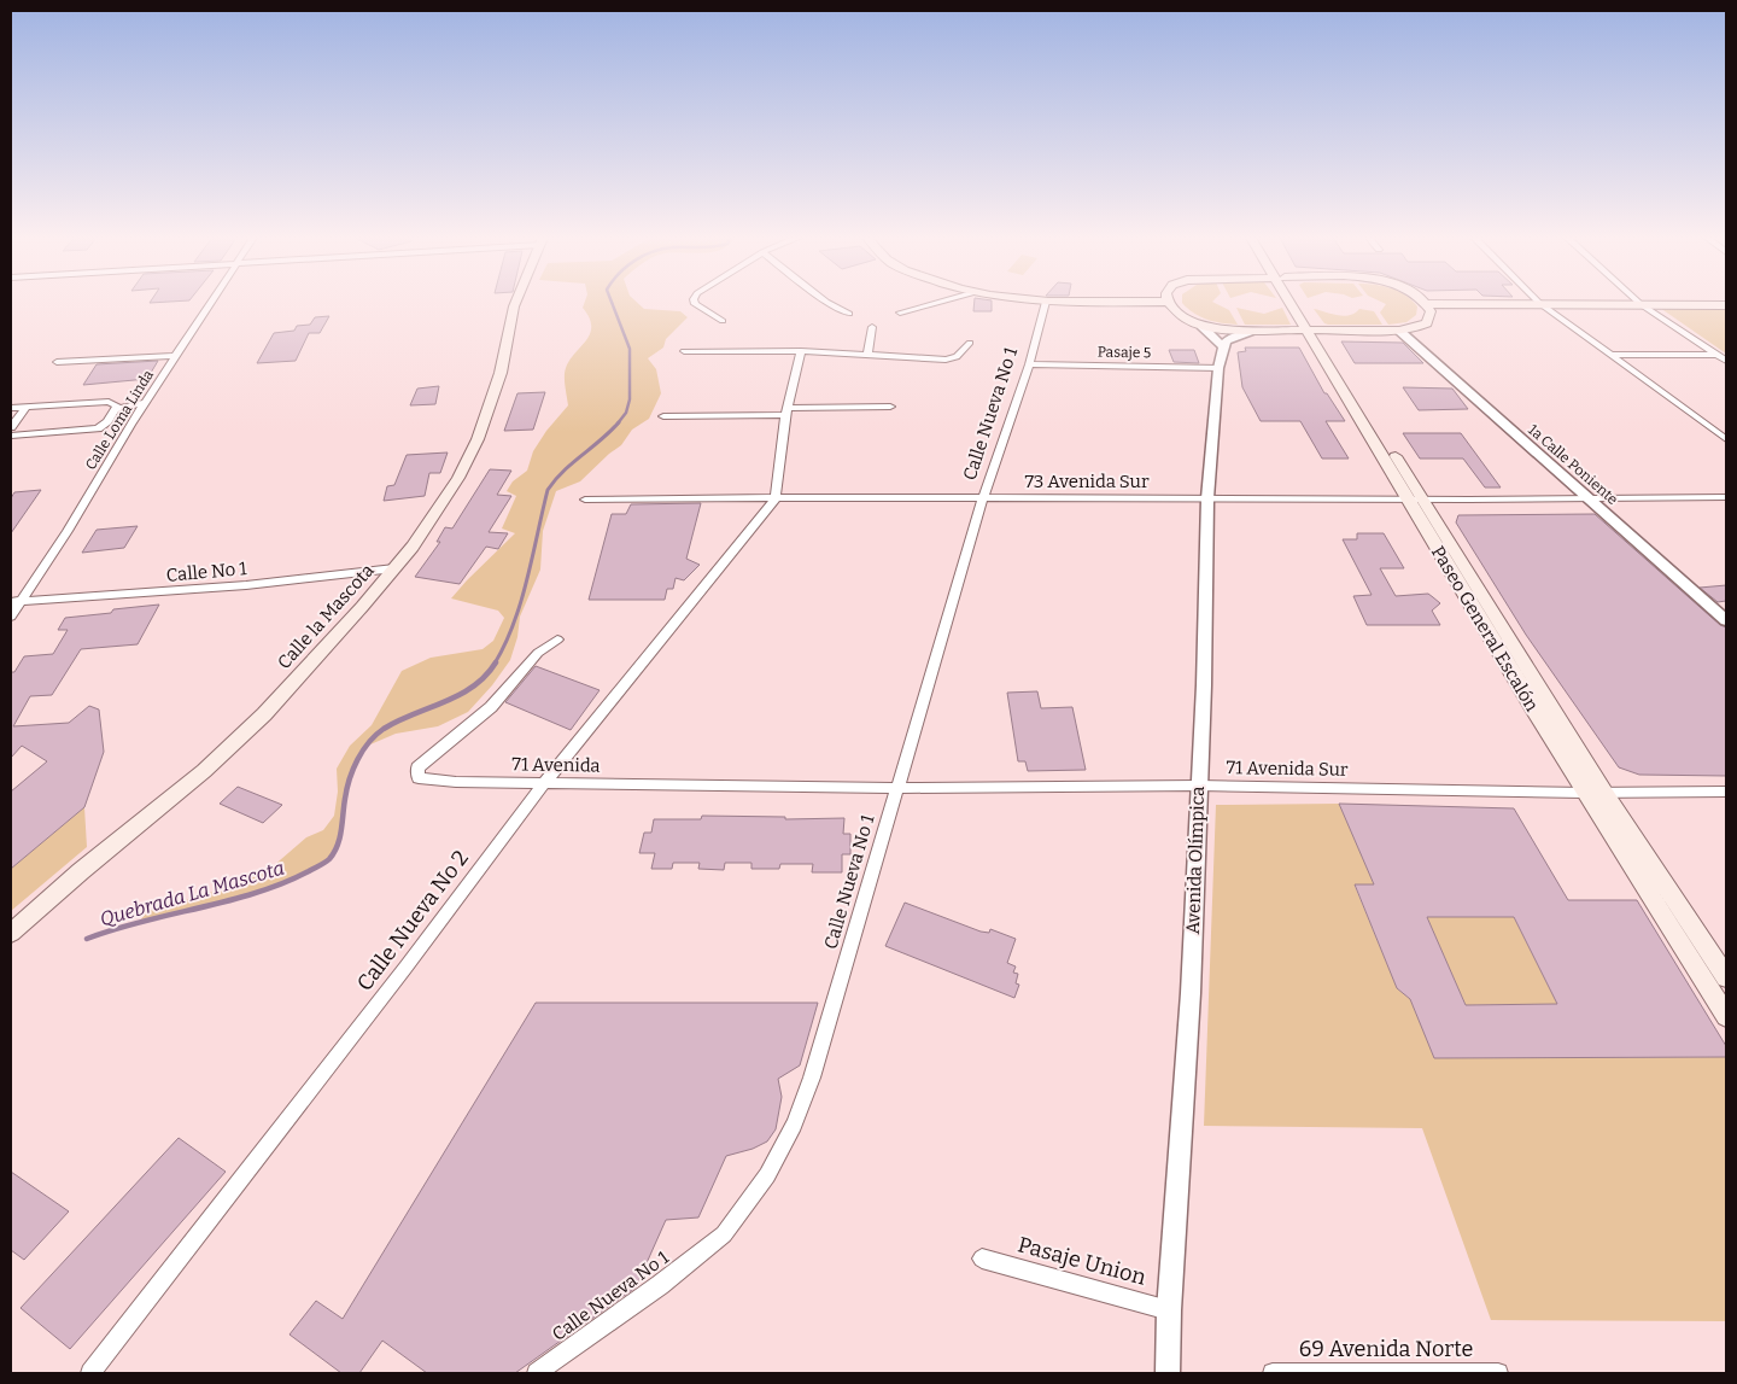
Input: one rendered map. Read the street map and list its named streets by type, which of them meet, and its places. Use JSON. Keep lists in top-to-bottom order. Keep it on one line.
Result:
{"streets":{"main road":["Calle la Mascota","Paseo General Escalón"],"street":["Pasaje 5","Calle Nueva No 1","Calle Loma Linda","1a Calle Poniente","73 Avenida Sur","Calle No 1","71 Avenida","71 Avenida Sur","Avenida Olímpica","Calle Nueva No 2","Pasaje Union","69 Avenida Norte"]},"crossings":[["Pasaje 5","Calle Nueva No 1"],["Pasaje 5","Avenida Olímpica"],["Calle Nueva No 1","73 Avenida Sur"],["Calle Nueva No 1","71 Avenida"],["Calle Nueva No 1","71 Avenida Sur"],["Calle Loma Linda","Calle No 1"],["1a Calle Poniente","73 Avenida Sur"],["73 Avenida Sur","Paseo General Escalón"],["73 Avenida Sur","Avenida Olímpica"],["73 Avenida Sur","Calle Nueva No 2"],["Calle No 1","Calle la Mascota"],["Paseo General Escalón","71 Avenida Sur"],["71 Avenida","71 Avenida Sur"],["71 Avenida","Calle Nueva No 2"],["71 Avenida Sur","Avenida Olímpica"],["Avenida Olímpica","Pasaje Union"]],"water":["Quebrada La Mascota"]}
